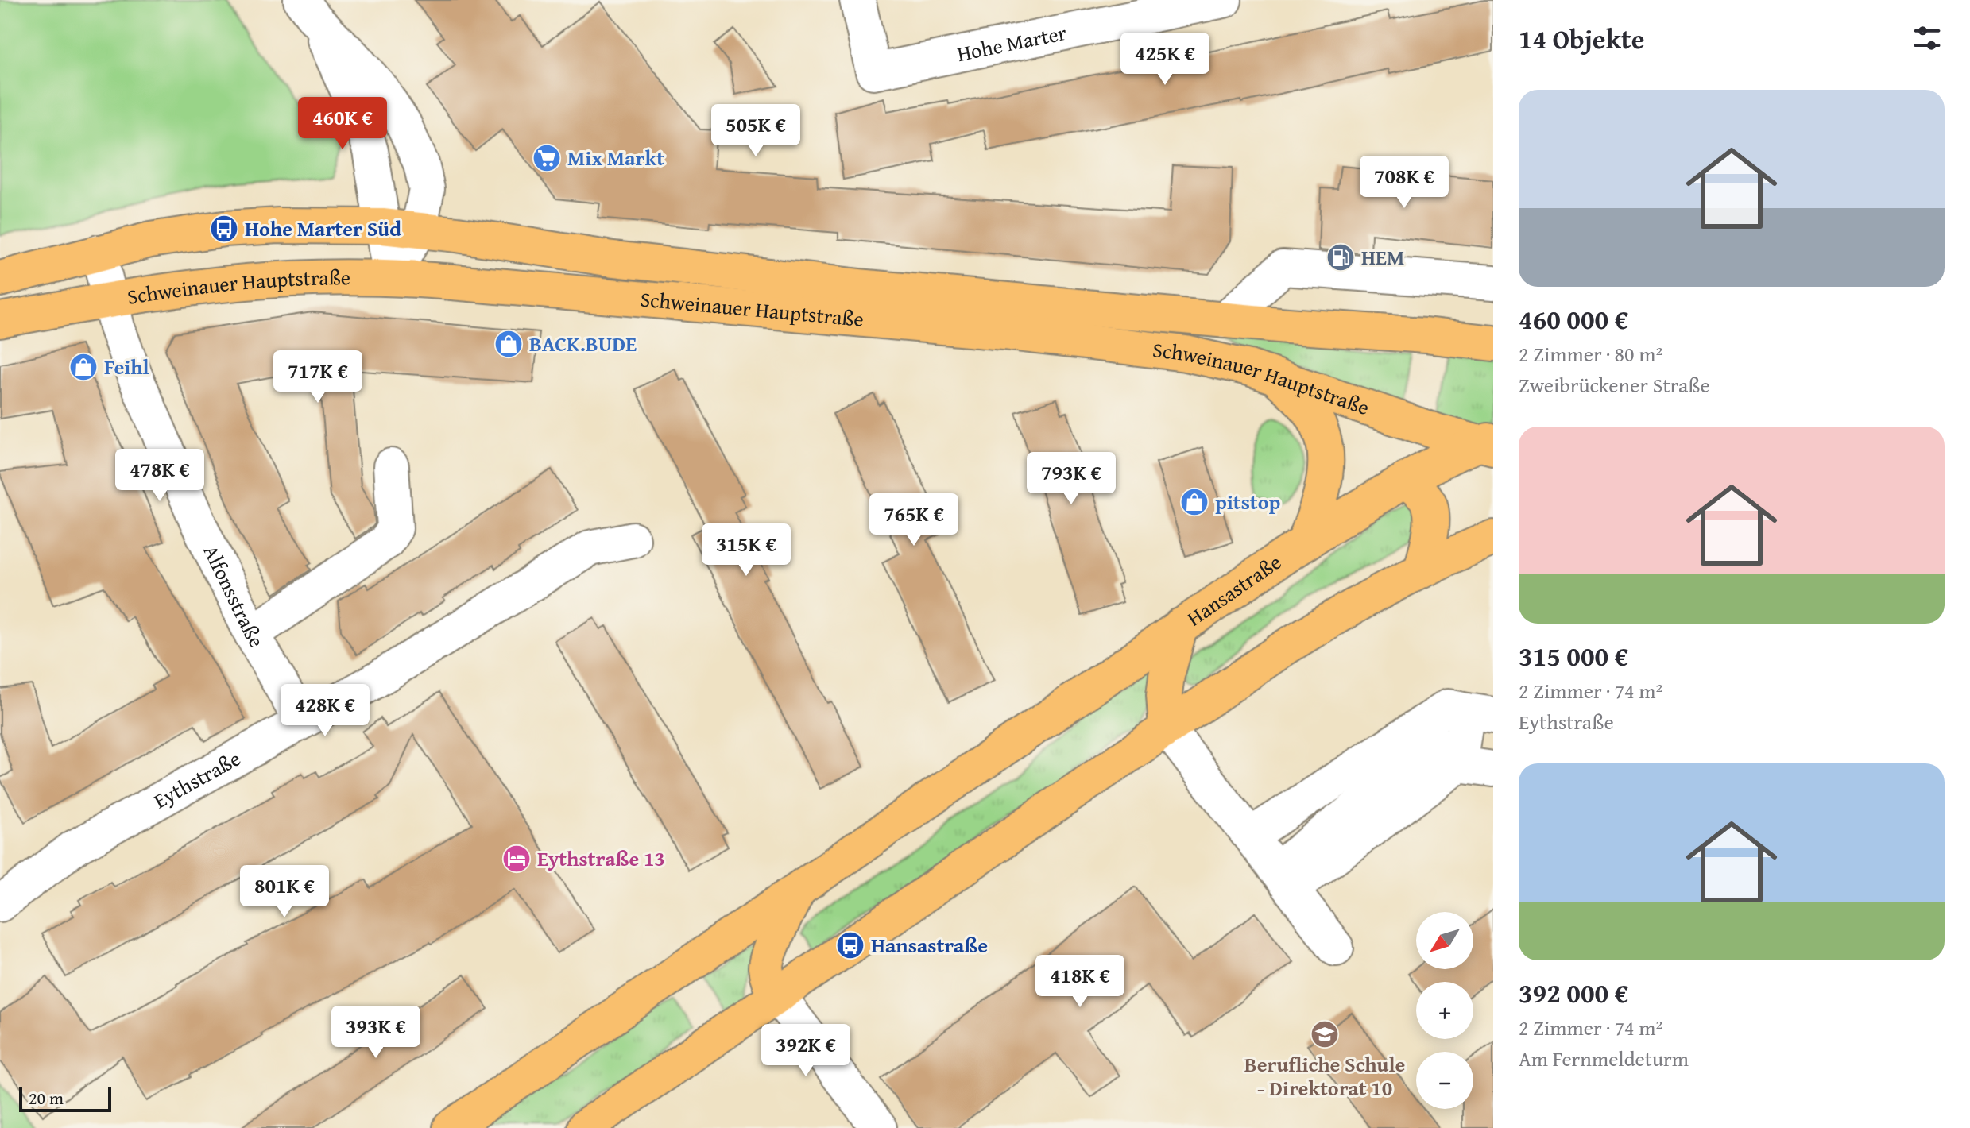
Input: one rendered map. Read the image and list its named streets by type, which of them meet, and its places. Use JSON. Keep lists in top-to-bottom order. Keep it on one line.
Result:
{"streets":{"main road":["Schweinauer Hauptstraße","Hansastraße"],"street":["Hohe Marter","Alfonsstraße","Eythstraße"]},"crossings":[["Schweinauer Hauptstraße","Hansastraße"],["Schweinauer Hauptstraße","Alfonsstraße"],["Alfonsstraße","Eythstraße"]],"places":{"supermarket":["Mix Markt"],"bus stop":["Hohe Marter Süd","Hansastraße"],"fuel station":["HEM"],"shop":["BACK.BUDE","Feihl","pitstop"],"hotel":["Eythstraße 13"],"school or university":["Berufliche Schule - Direktorat 10"]},"scale_bar":"20 m","north":"bottom left","page":{"heading":"14 Objekte","price":["425K €","460K €","505K €","708K €","717K €","478K €","793K €","765K €","315K €","428K €","801K €","418K €","393K €","392K €"],"list":[{"name":"460 000 €","note":"2 Zimmer · 80 m² · Zweibrückener Straße"},{"name":"315 000 €","note":"2 Zimmer · 74 m² · Eythstraße"},{"name":"392 000 €","note":"2 Zimmer · 74 m² · Am Fernmeldeturm"}],"map_buttons":["+","−"],"scale":"20 m"}}
